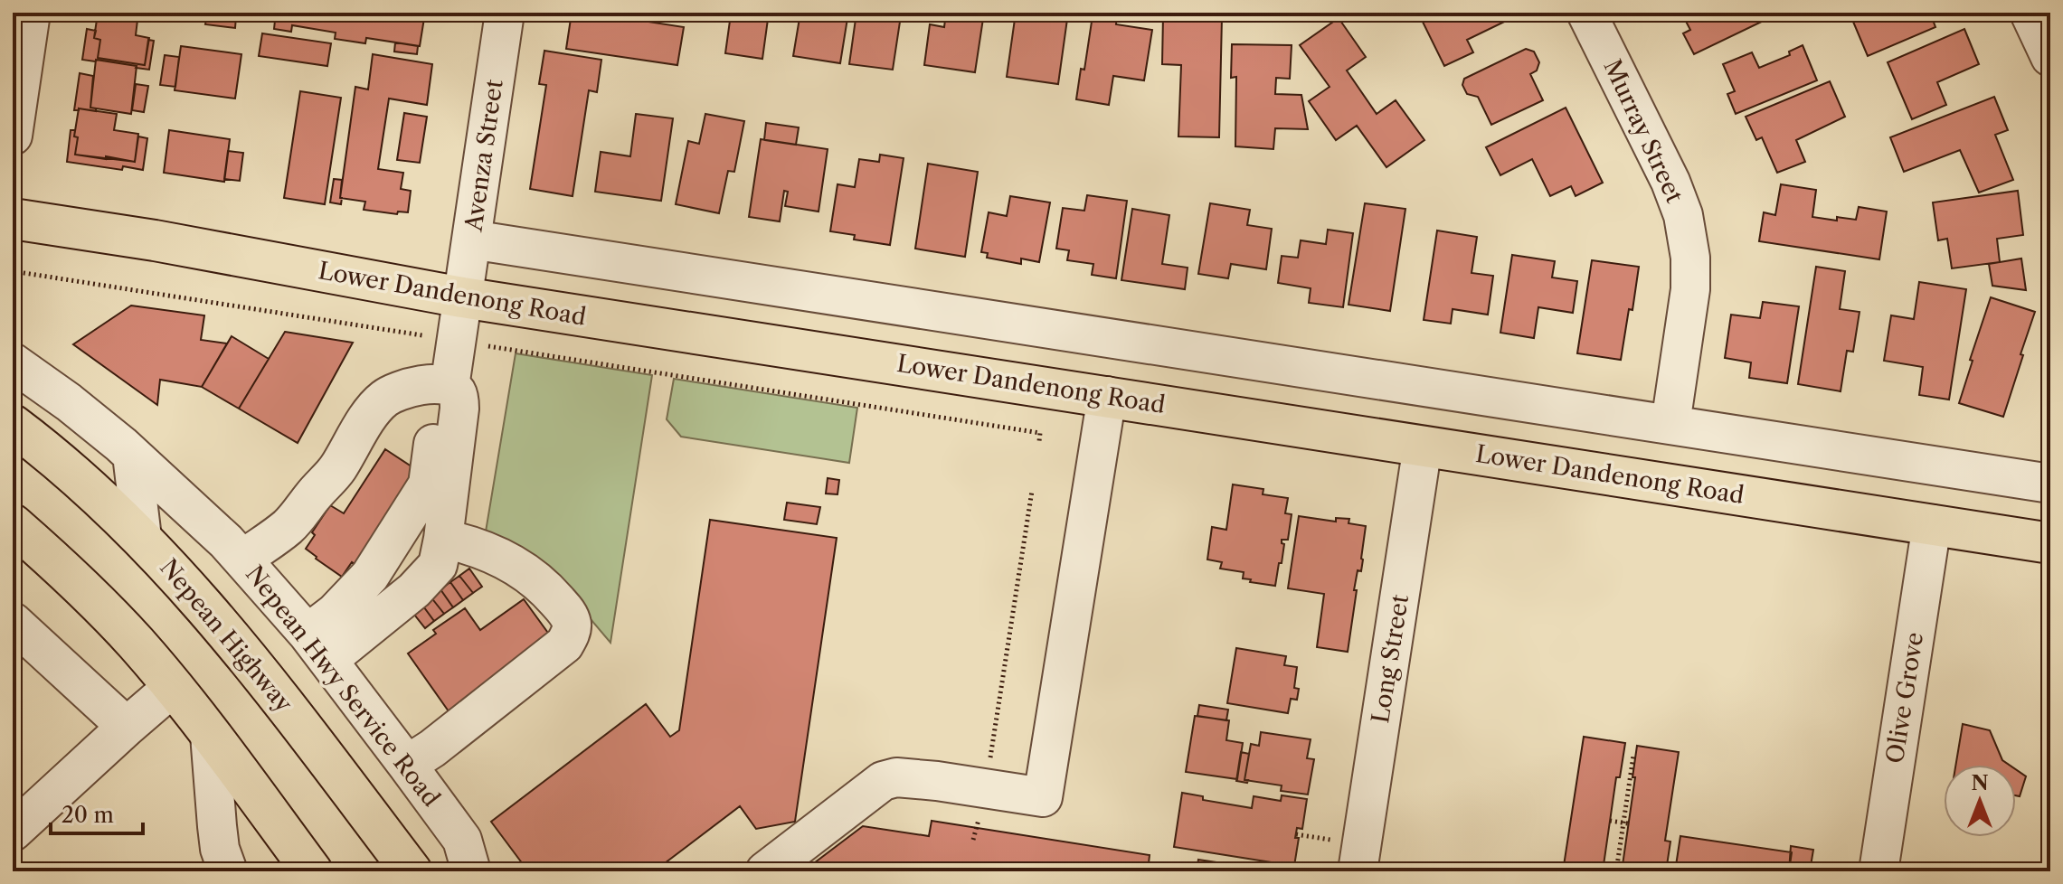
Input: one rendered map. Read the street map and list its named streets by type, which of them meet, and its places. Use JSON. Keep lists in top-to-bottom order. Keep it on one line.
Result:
{"streets":{"highway":["Lower Dandenong Road","Nepean Highway"],"street":["Murray Street","Avenza Street","Long Street","Nepean Hwy Service Road","Olive Grove"]},"crossings":[["Avenza Street","Lower Dandenong Road"],["Avenza Street","Nepean Hwy Service Road"],["Lower Dandenong Road","Long Street"],["Lower Dandenong Road","Olive Grove"]],"scale_bar":"20 m","north":"top"}
